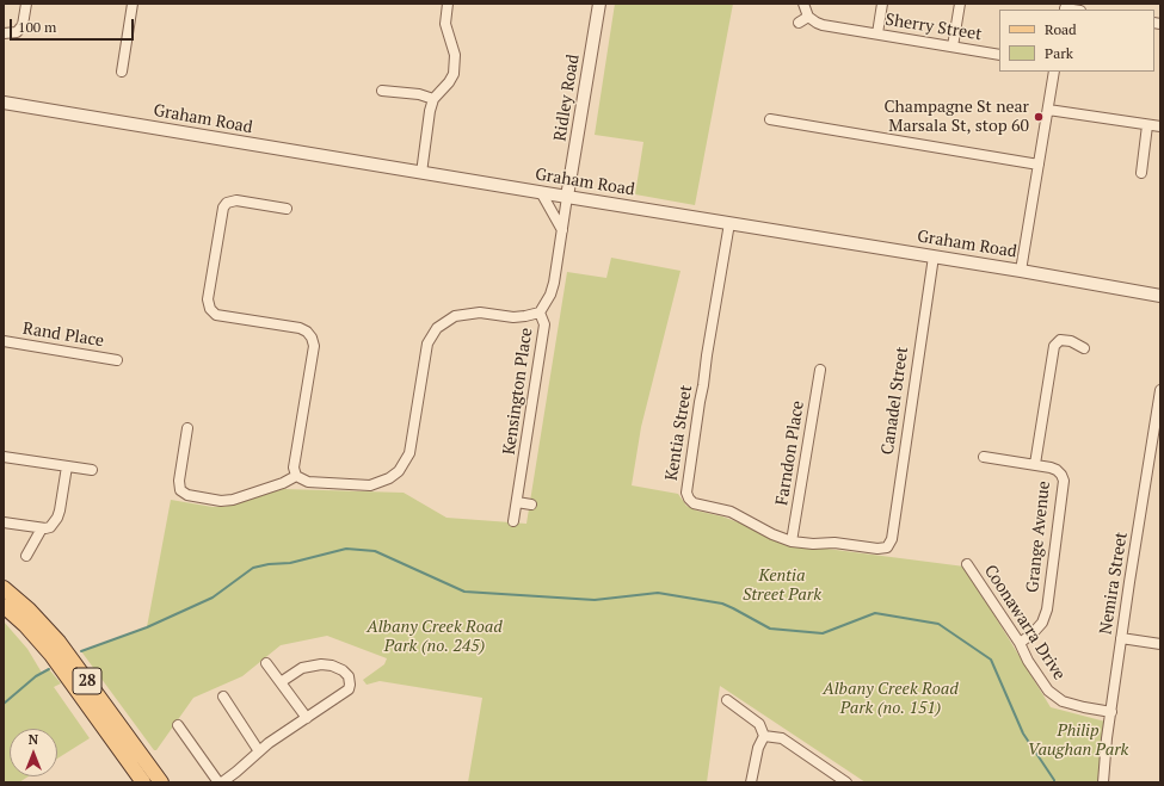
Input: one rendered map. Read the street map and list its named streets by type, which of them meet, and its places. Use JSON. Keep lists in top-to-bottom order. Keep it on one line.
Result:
{"streets":{"main road":["28"],"street":["Sherry Street","Ridley Road","Graham Road","Rand Place","Kensington Place","Canadel Street","Kentia Street","Farndon Place","Grange Avenue","Nemira Street","Coonawarra Drive"]},"crossings":[["Ridley Road","Graham Road"],["Ridley Road","Kensington Place"],["Graham Road","Kensington Place"],["Graham Road","Canadel Street"],["Graham Road","Kentia Street"],["Canadel Street","Kentia Street"],["Kentia Street","Farndon Place"],["Grange Avenue","Coonawarra Drive"],["Nemira Street","Coonawarra Drive"]],"parks":["Kentia Street Park","Albany Creek Road Park (no. 245)","Albany Creek Road Park (no. 151)","Philip Vaughan Park"],"places":["Champagne St near Marsala St, stop 60"],"legend":["Road","Park"],"scale_bar":"100 m","north":"top"}
